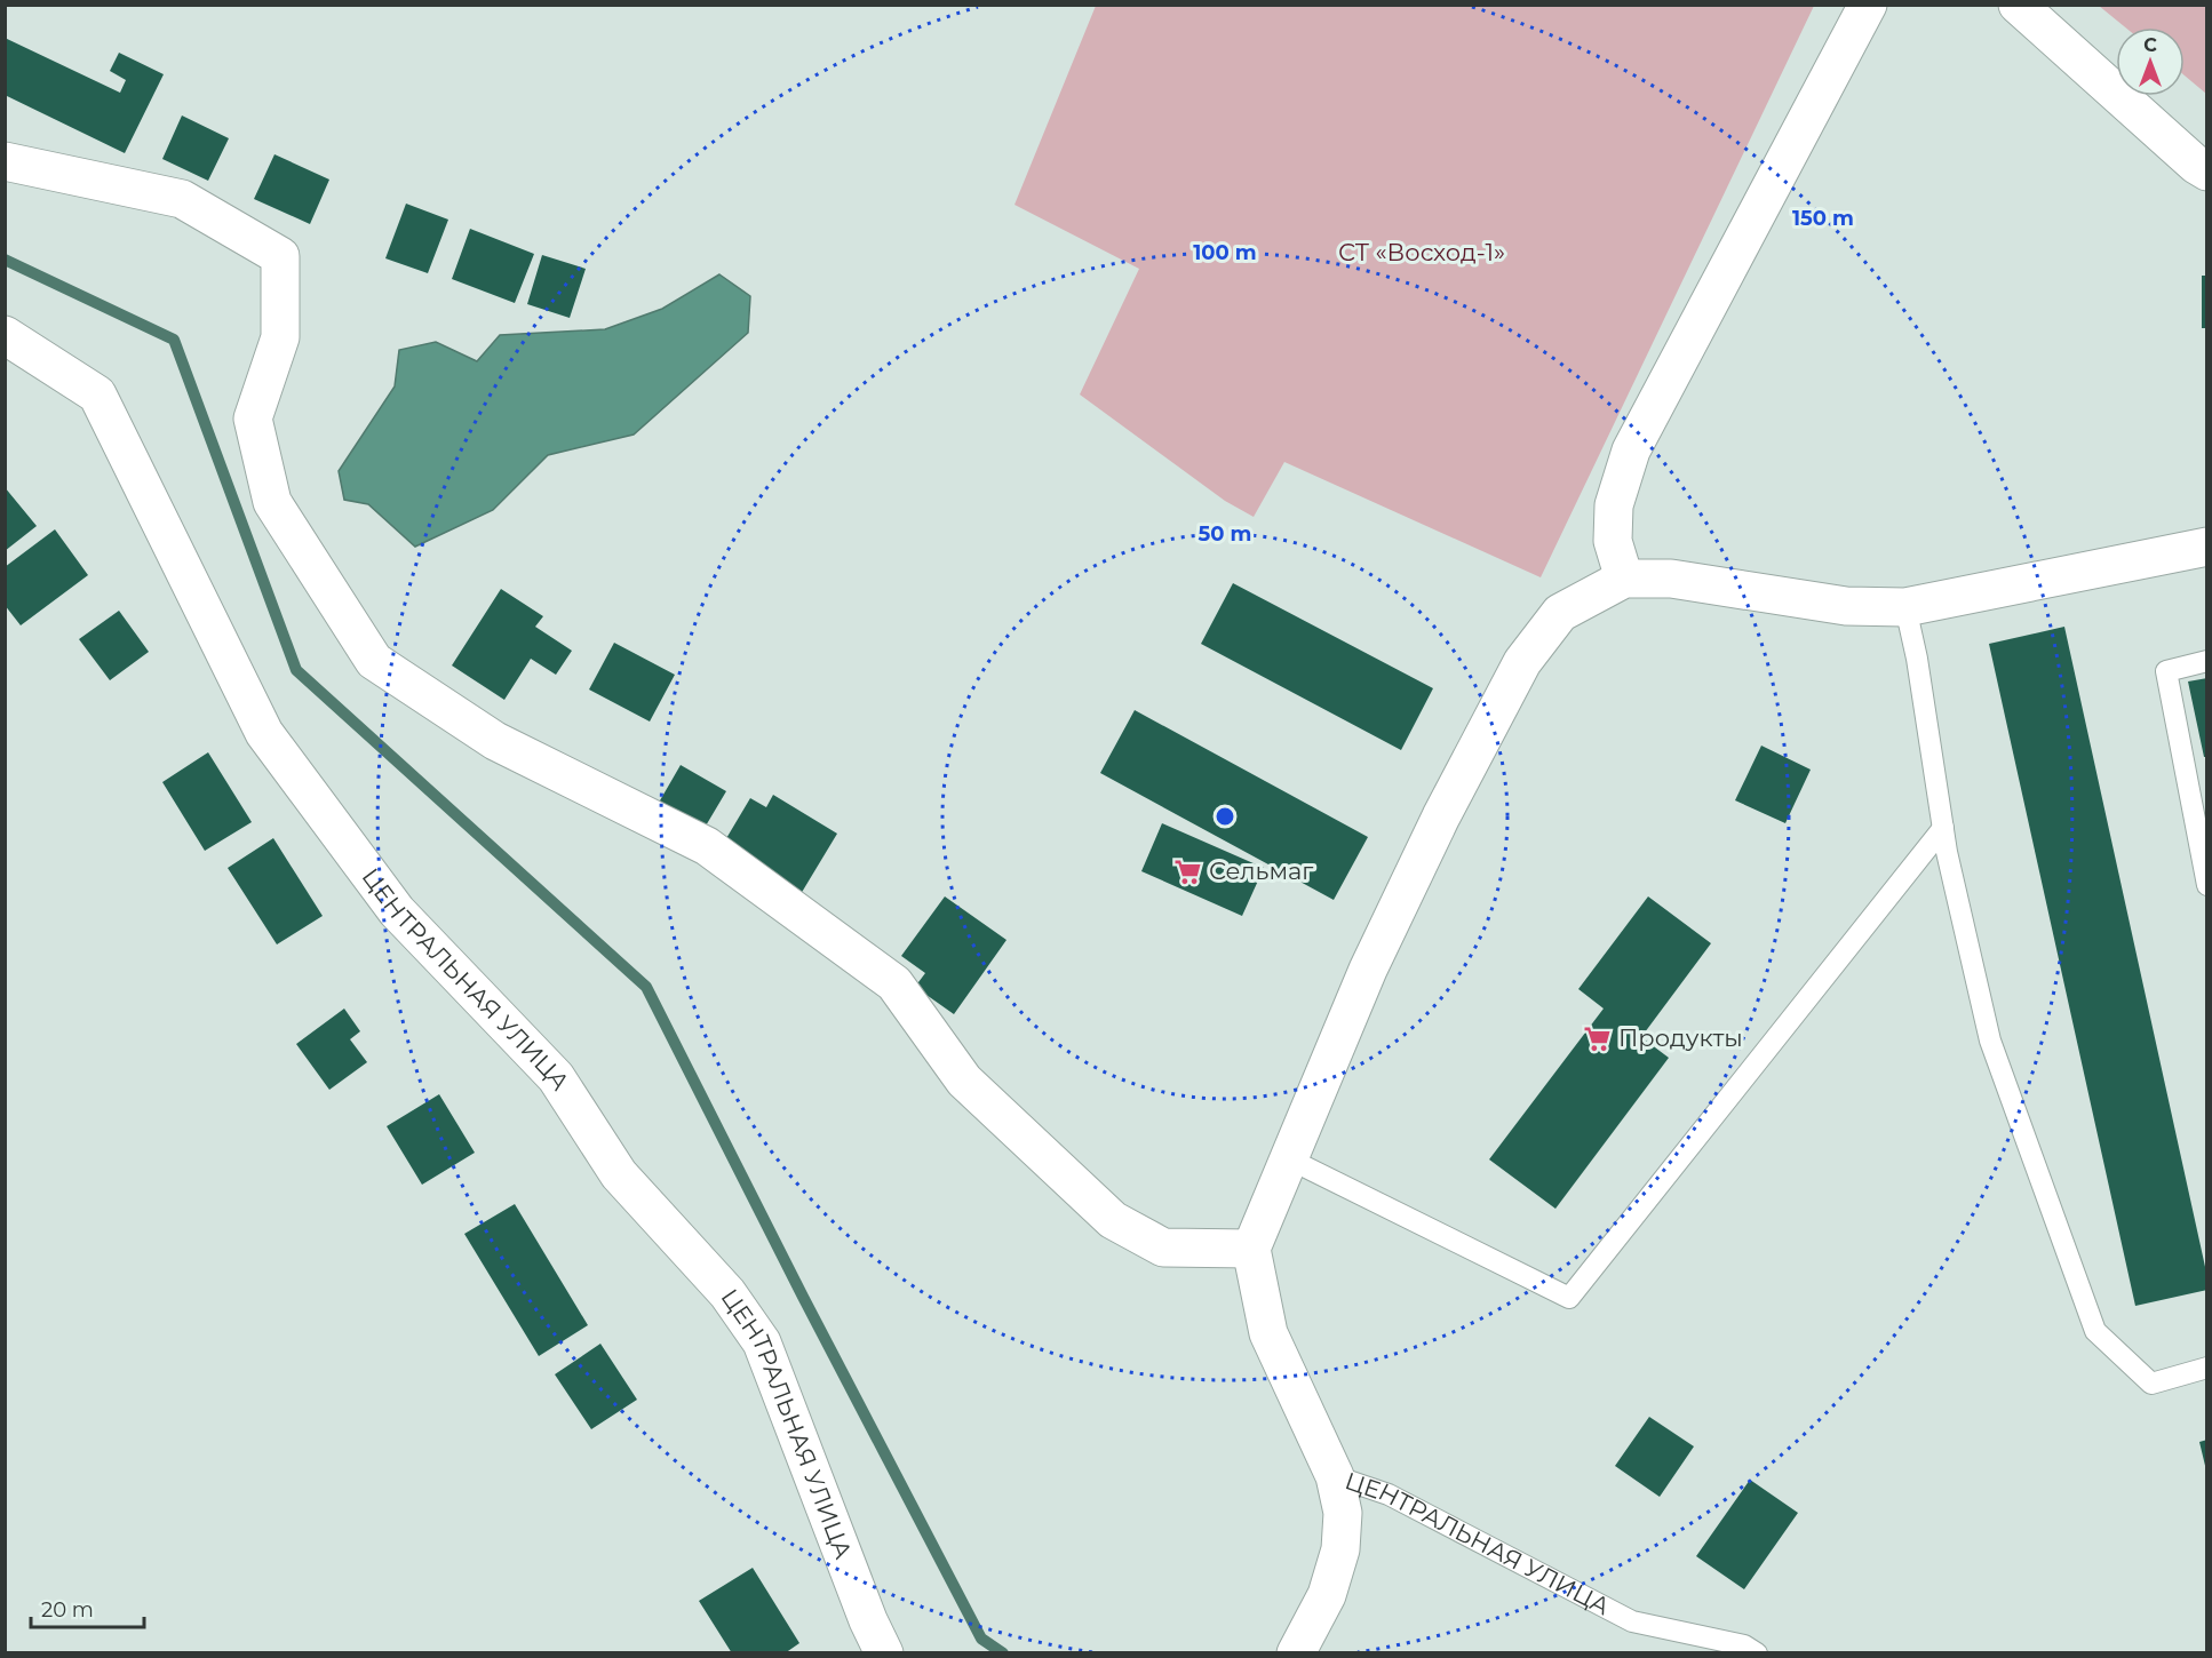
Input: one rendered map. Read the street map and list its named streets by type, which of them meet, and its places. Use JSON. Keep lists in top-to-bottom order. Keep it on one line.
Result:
{"streets":{"street":["ЦЕНТРАЛЬНАЯ УЛИЦА"]},"parks":["СТ «Восход-1»"],"places":{"supermarket":["Сельмаг","Продукты"]},"scale_bar":"20 m","north":"top","rings":["150 m","100 m","50 m"]}
